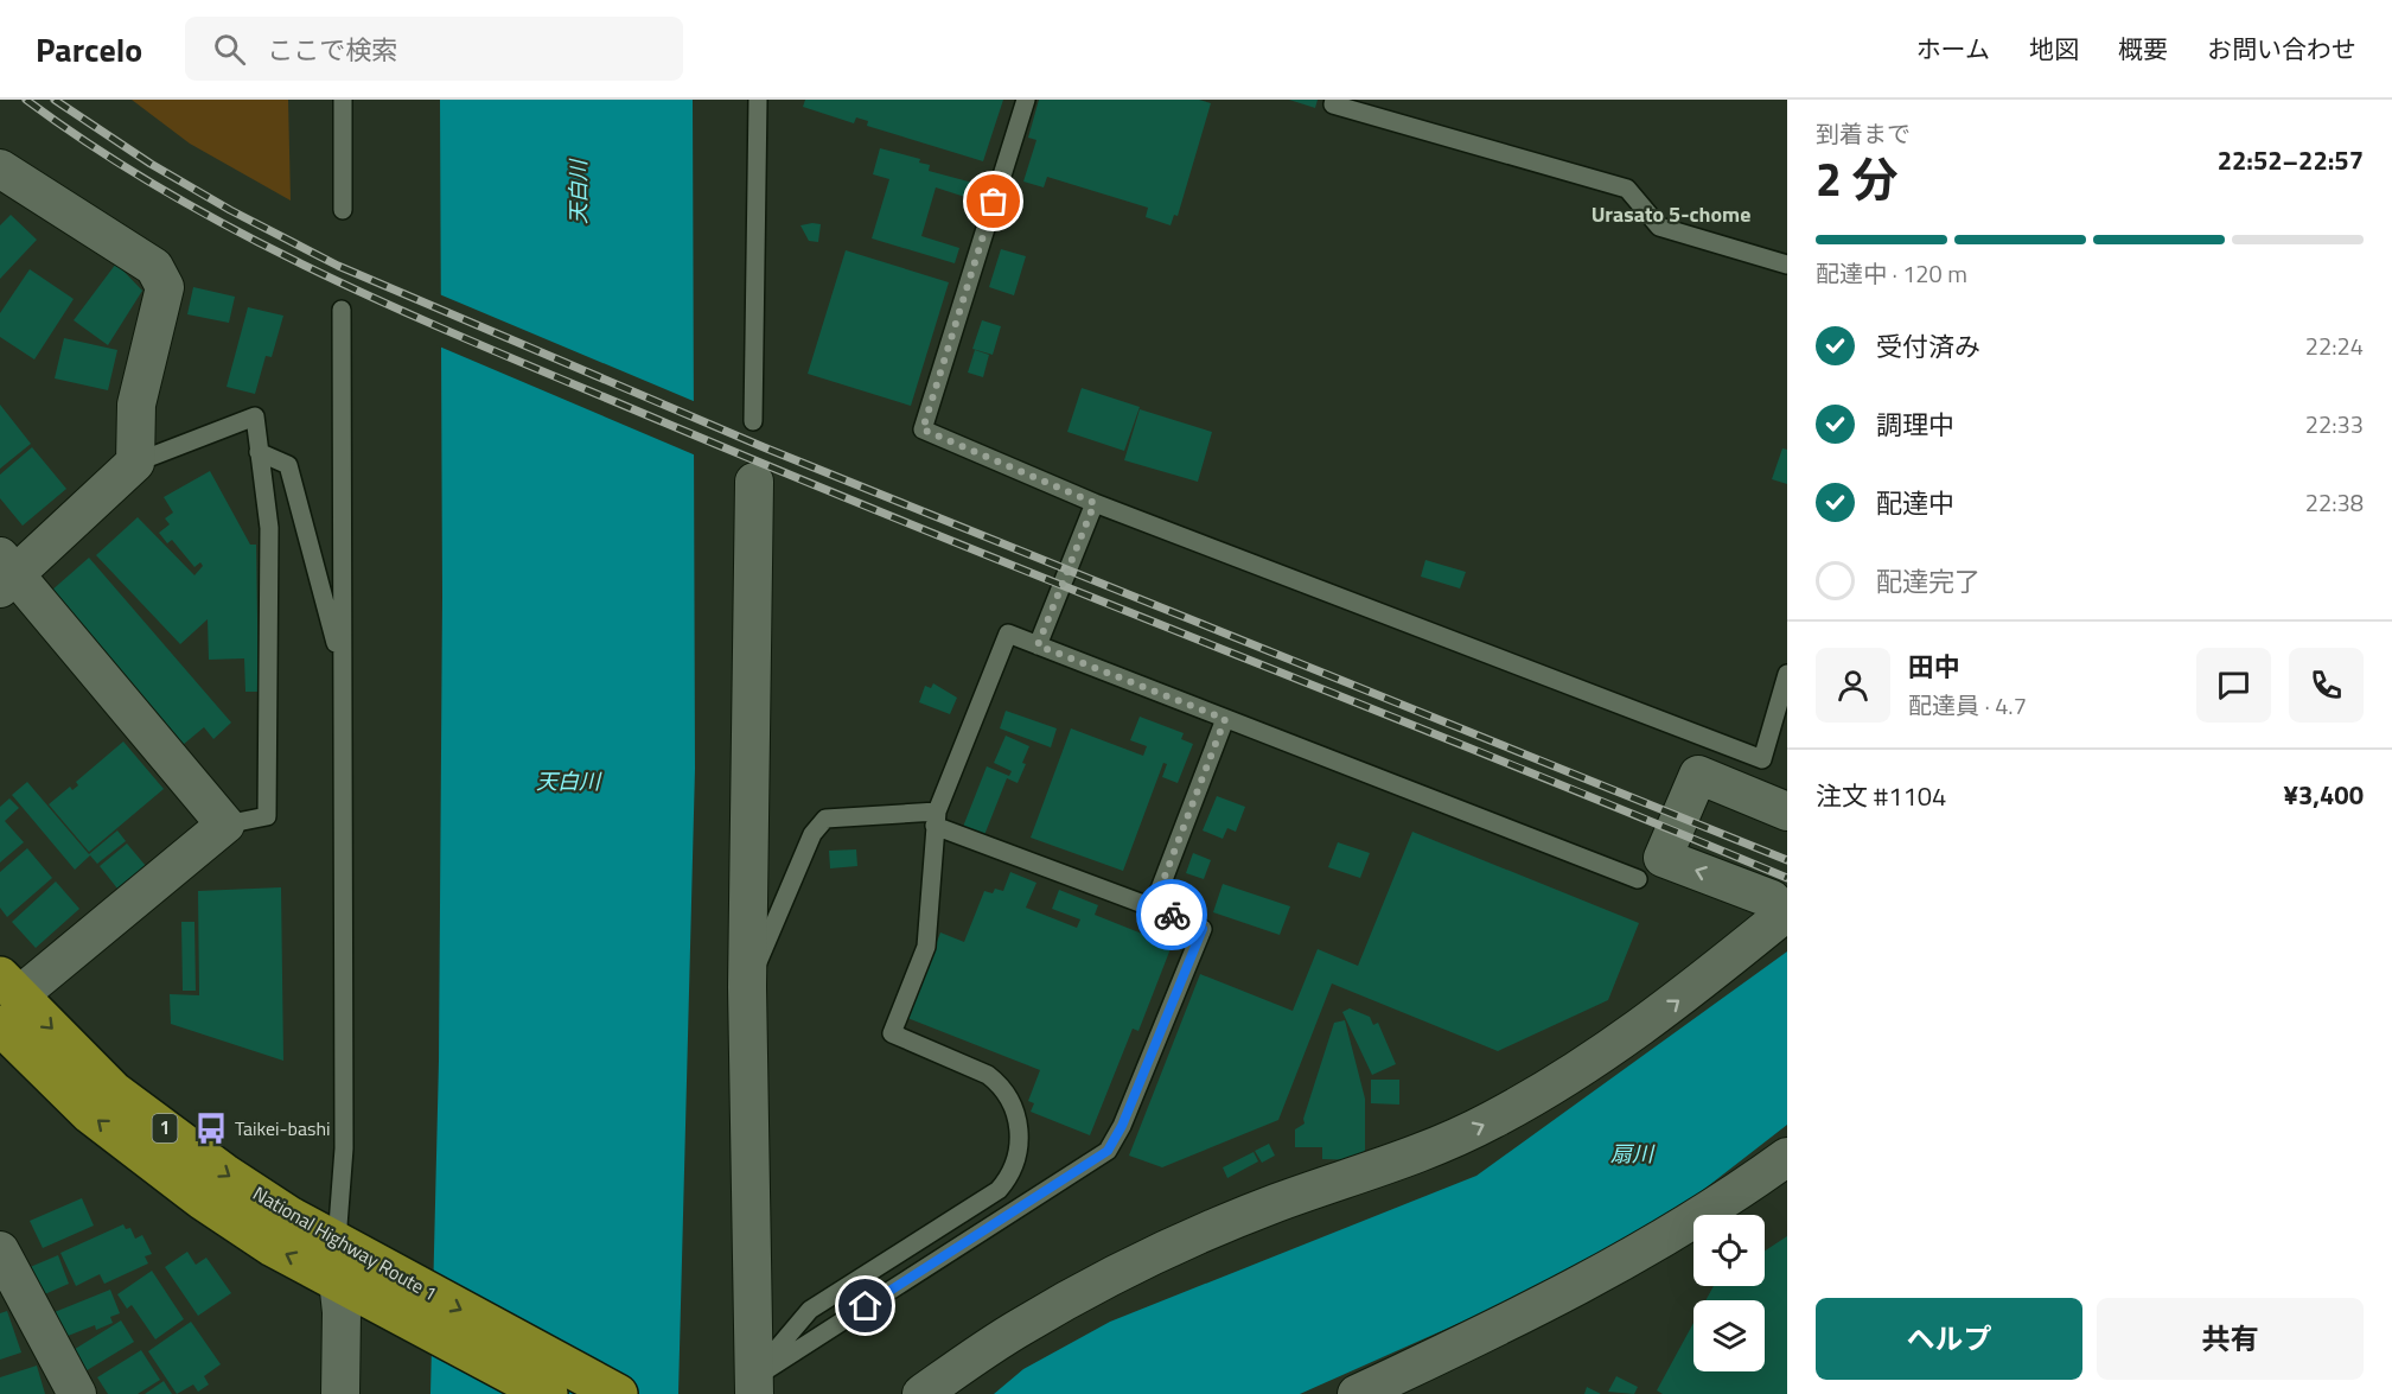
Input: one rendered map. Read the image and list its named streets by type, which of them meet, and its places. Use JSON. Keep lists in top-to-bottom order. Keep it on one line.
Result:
{"streets":{"highway":["1","National Highway Route 1"]},"districts":["Urasato 5-chome"],"water":["天白川","扇川"],"places":{"bus stop":["Taikei-bashi"]},"page":{"header":"Parcelo","search":"ここで検索","nav":["ホーム","地図","概要","お問い合わせ"],"heading":["2 分","到着まで","22:52–22:57"],"panel":["田中","配達員 · 4.7","注文 #1104","¥3,400"],"bar":"配達中 · 120 m","list":[["受付済み","22:24"],["調理中","22:33"],["配達中","22:38"],"配達完了"],"buttons":["ヘルプ","共有"]}}
